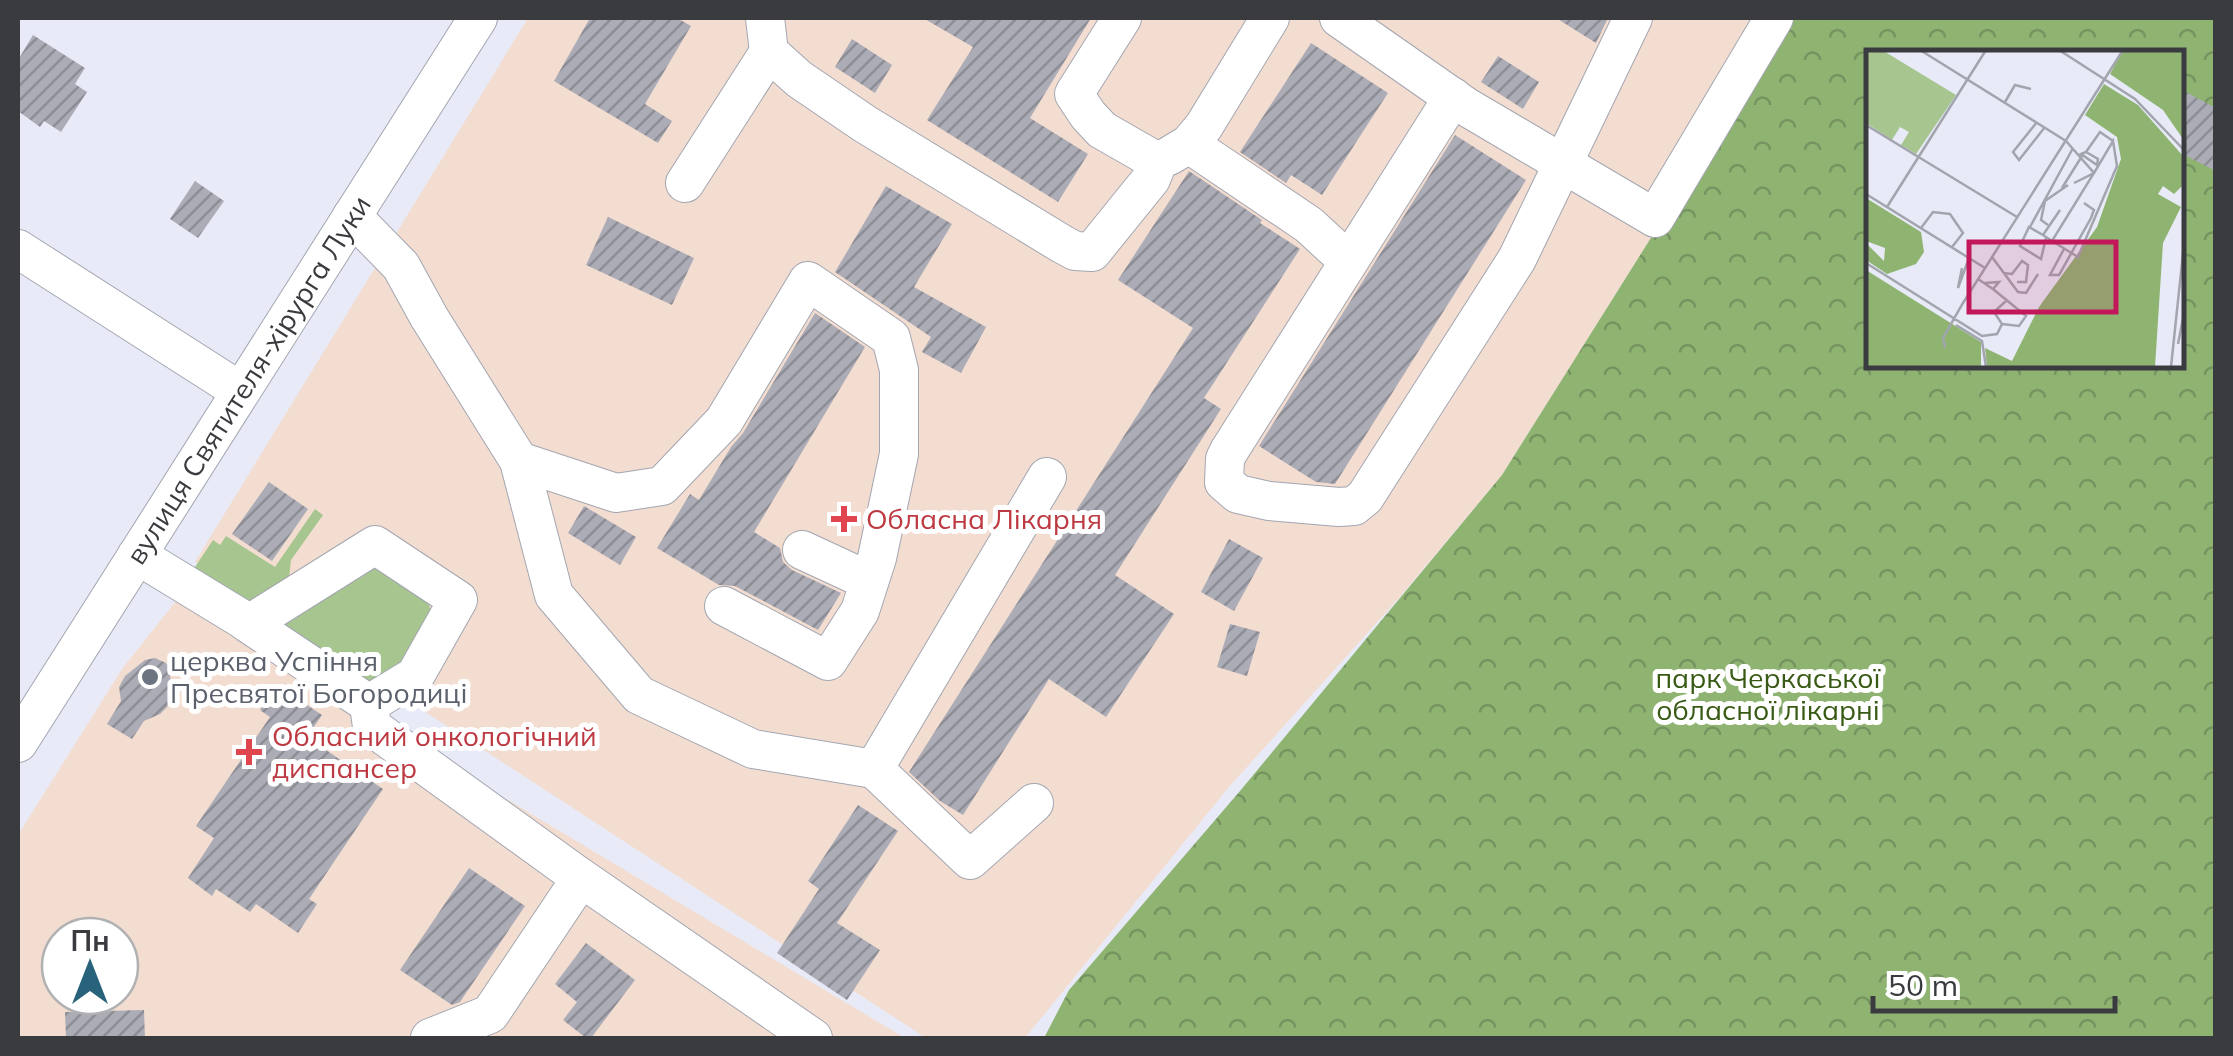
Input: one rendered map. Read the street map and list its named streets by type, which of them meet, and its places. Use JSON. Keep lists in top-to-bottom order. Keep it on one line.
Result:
{"streets":{"street":["вулиця Святителя-хірурга Луки"]},"parks":["парк Черкаської обласної лікарні"],"places":{"health":["Обласна Лікарня","Обласний онкологічний диспансер"],"other":["церква Успіння Пресвятої Богородиці"]},"scale_bar":"50 m","north":"top"}
